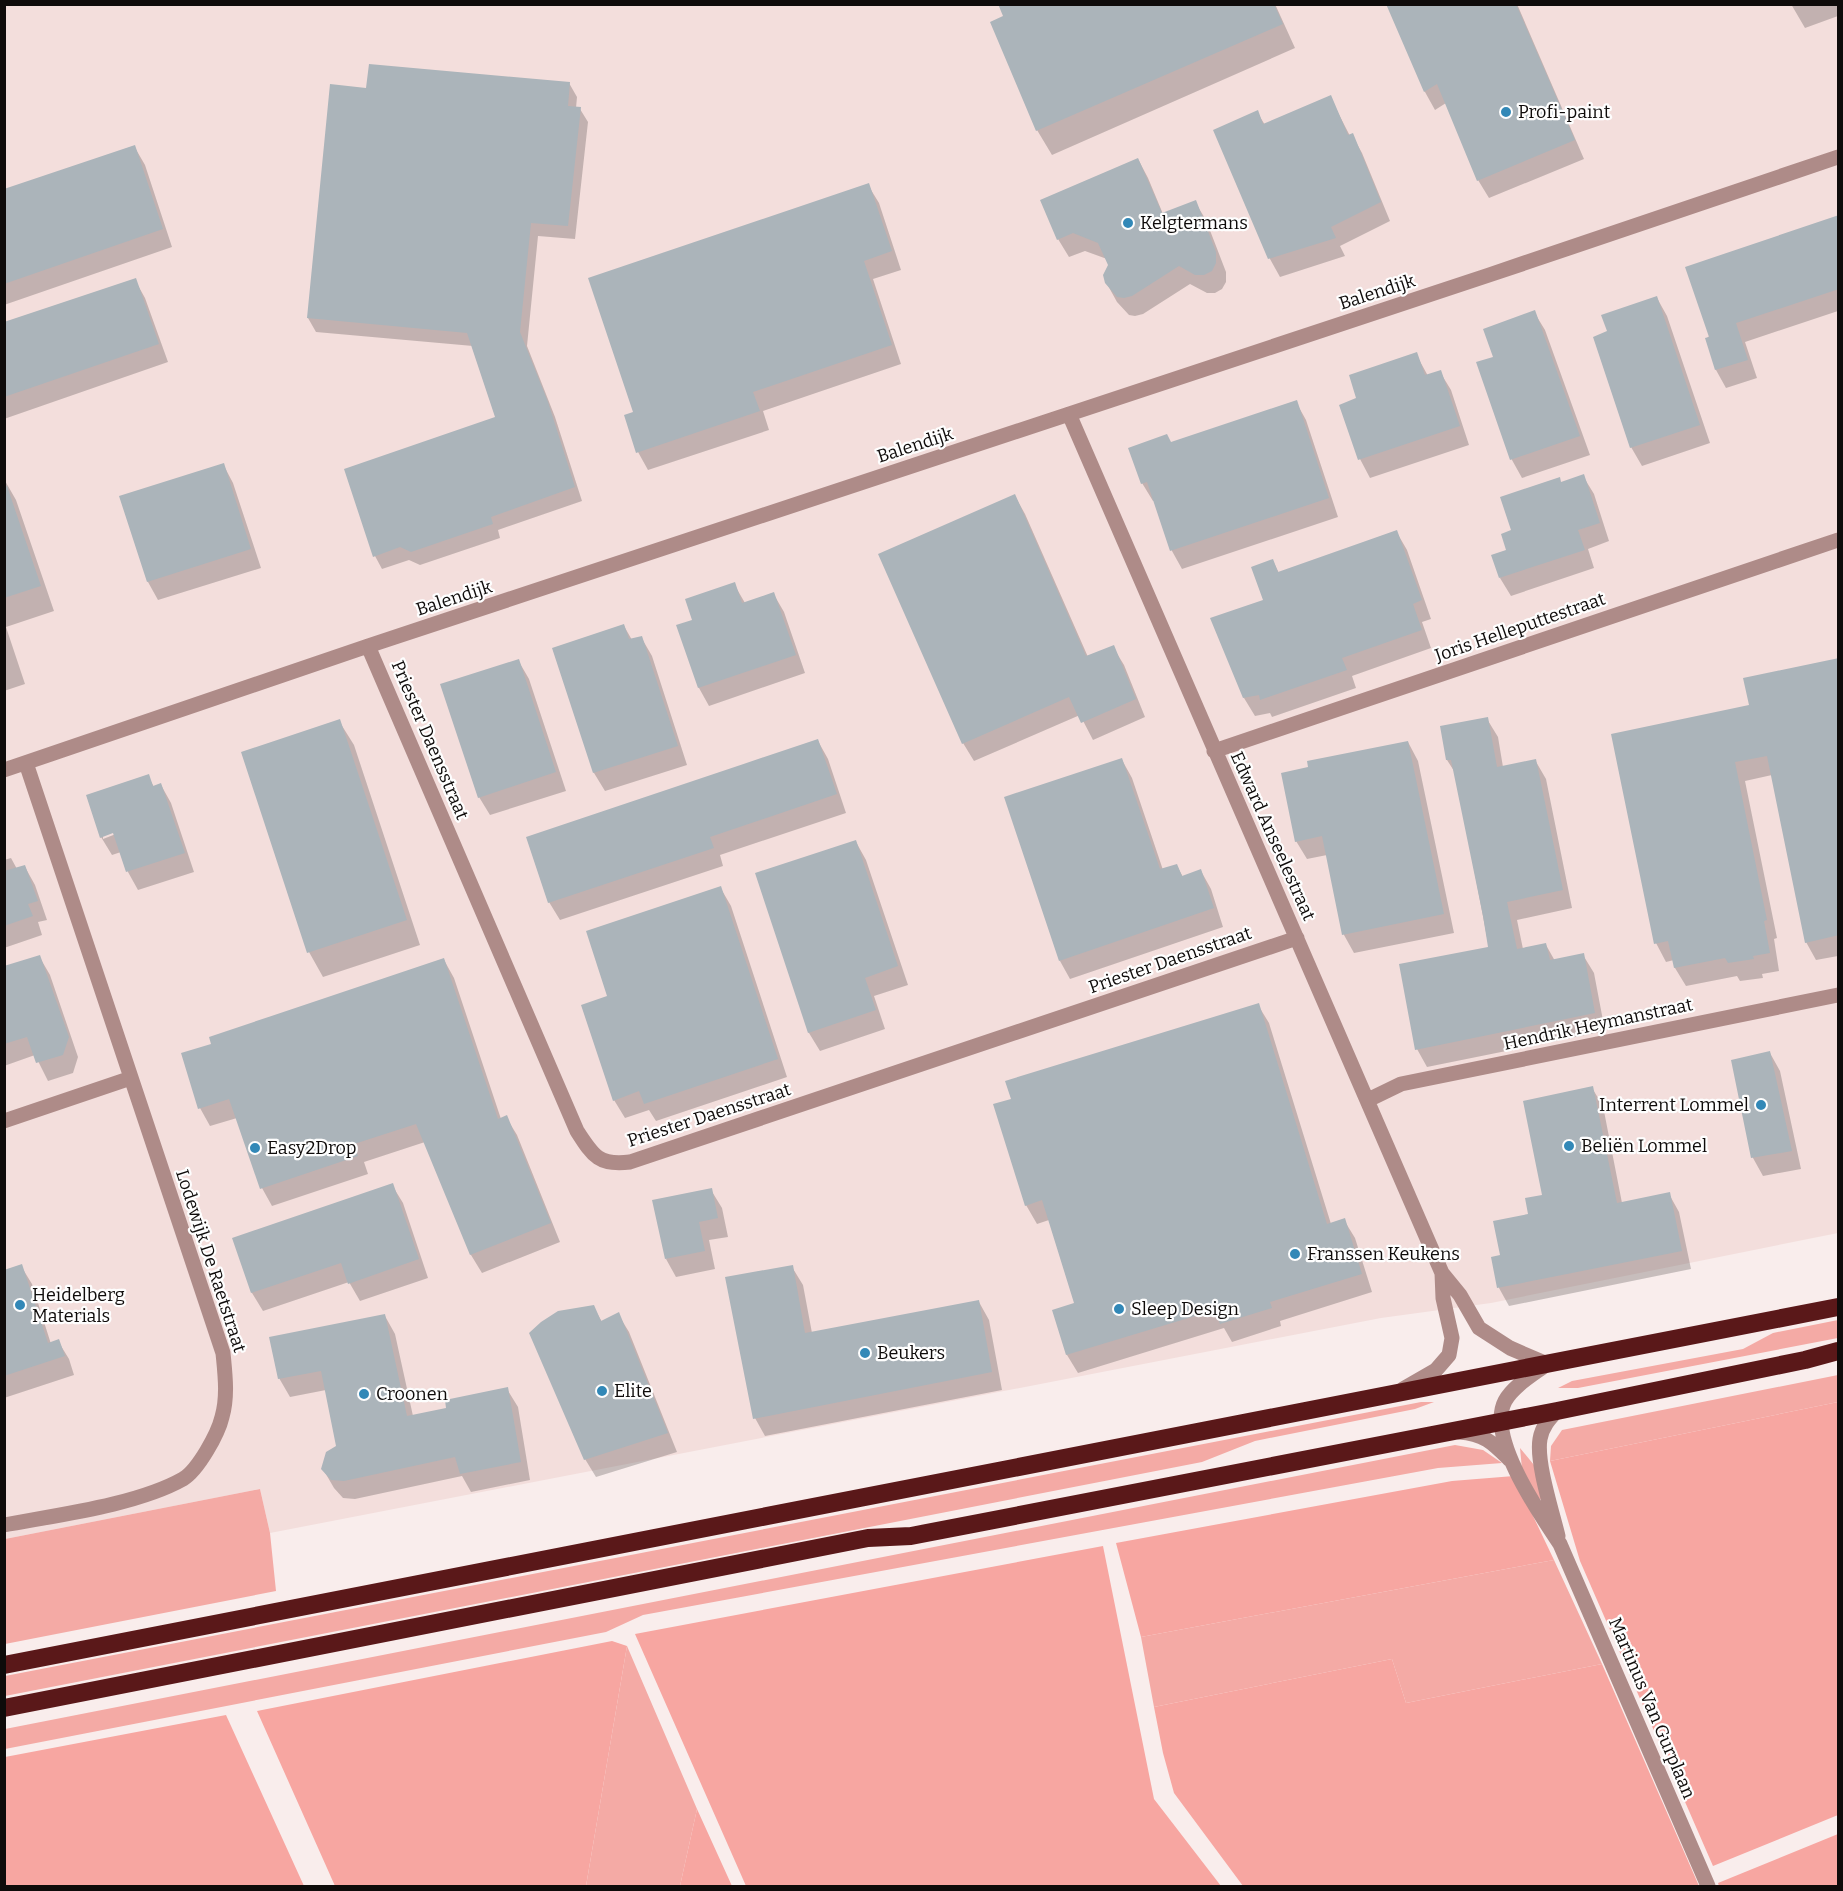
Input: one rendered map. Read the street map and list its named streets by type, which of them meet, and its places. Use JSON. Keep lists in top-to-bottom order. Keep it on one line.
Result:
{"streets":{"street":["Balendijk","Joris Helleputtestraat","Priester Daensstraat","Edward Anseelestraat","Hendrik Heymanstraat","Lodewijk De Raetstraat","Martinus Van Gurplaan"]},"crossings":[["Balendijk","Priester Daensstraat"],["Balendijk","Edward Anseelestraat"],["Balendijk","Lodewijk De Raetstraat"],["Joris Helleputtestraat","Edward Anseelestraat"],["Priester Daensstraat","Edward Anseelestraat"],["Edward Anseelestraat","Hendrik Heymanstraat"]],"places":["Profi-paint","Kelgtermans","Interrent Lommel","Beliën Lommel","Easy2Drop","Franssen Keukens","Heidelberg Materials","Sleep Design","Beukers","Elite","Croonen"]}
